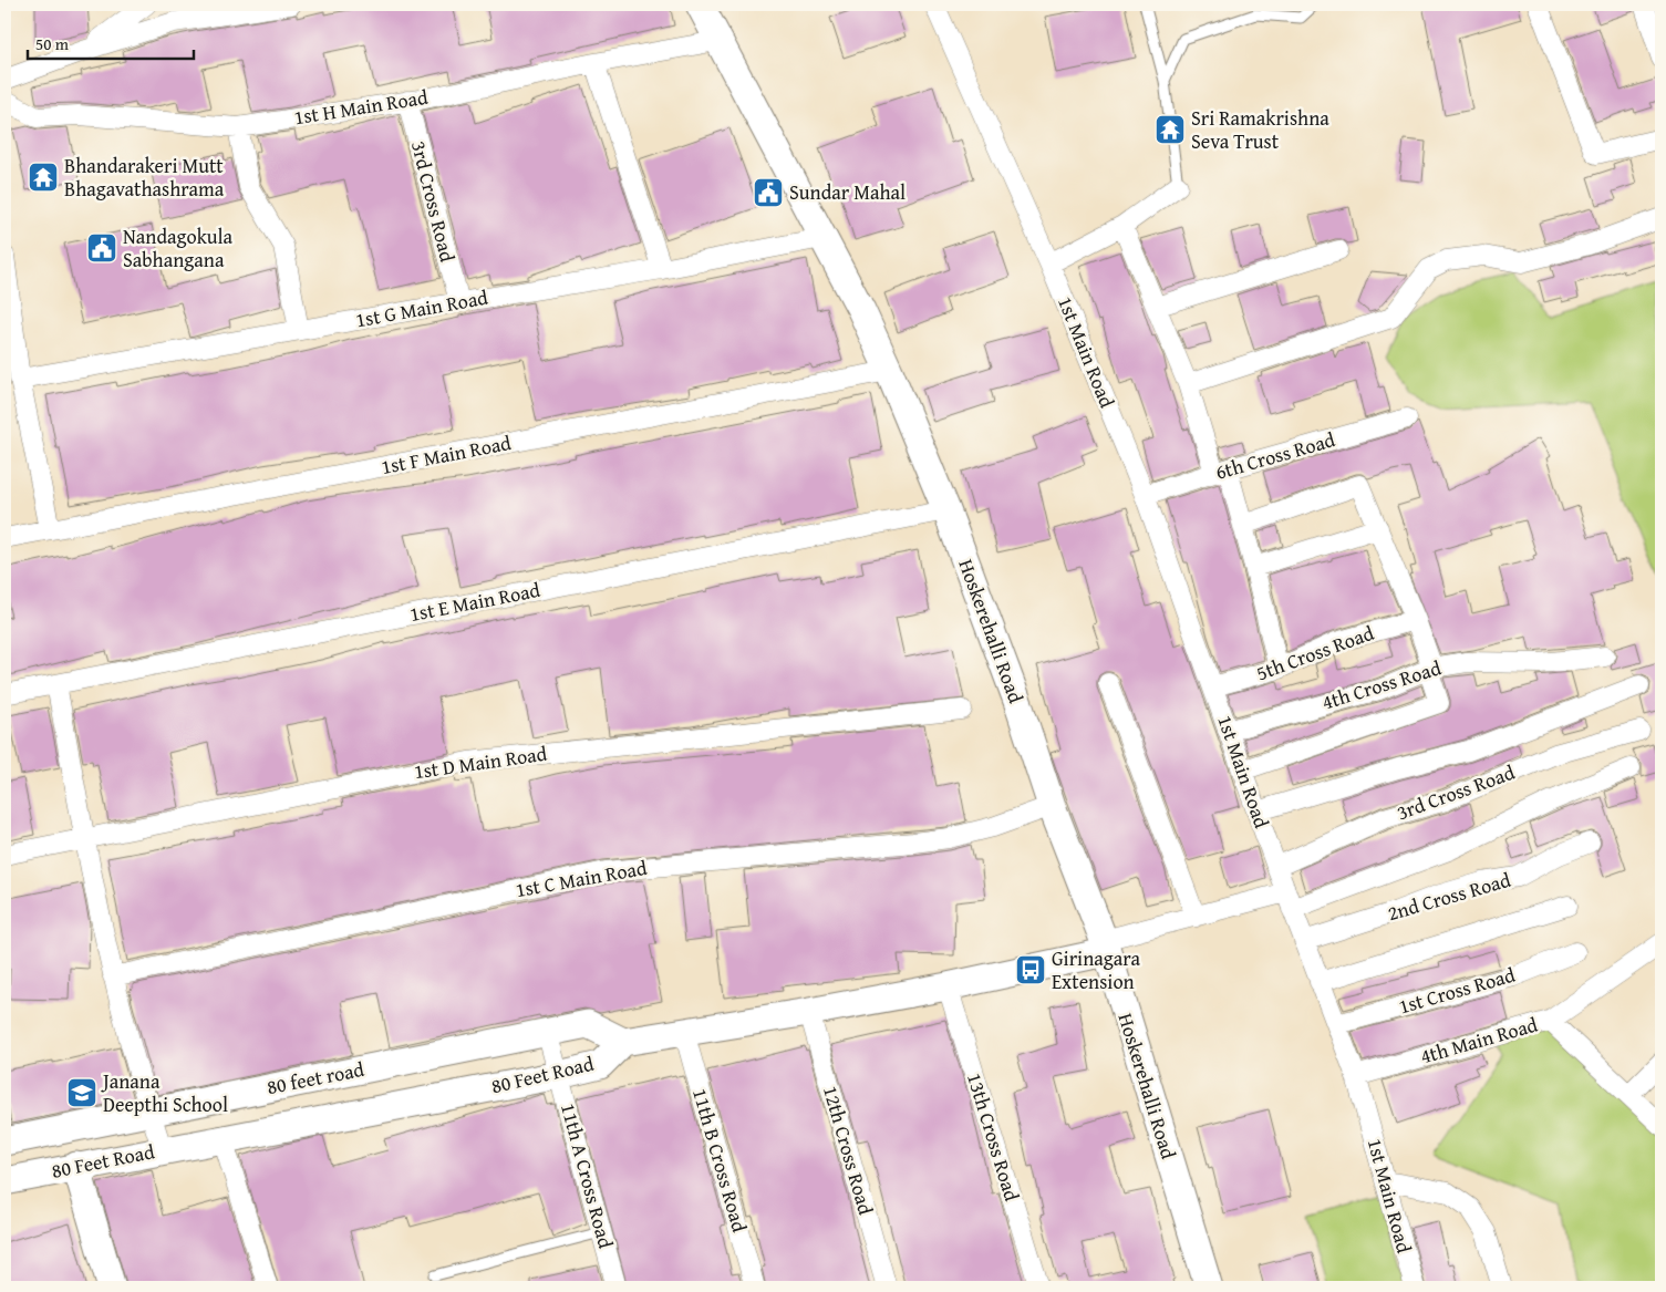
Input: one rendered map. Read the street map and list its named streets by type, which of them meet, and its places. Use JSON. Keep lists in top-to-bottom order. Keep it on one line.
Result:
{"streets":{"street":["1st H Main Road","3rd Cross Road","1st G Main Road","1st Main Road","1st F Main Road","6th Cross Road","1st E Main Road","Hoskerehalli Road","5th Cross Road","4th Cross Road","1st D Main Road","1st C Main Road","2nd Cross Road","1st Cross Road","4th Main Road","80 Feet Road","80 feet road","13th Cross Road","12th Cross Road","11th B Cross Road","11th A Cross Road"]},"crossings":[["1st H Main Road","3rd Cross Road"],["1st H Main Road","Hoskerehalli Road"],["3rd Cross Road","1st G Main Road"],["3rd Cross Road","1st Main Road"],["1st G Main Road","Hoskerehalli Road"],["1st Main Road","6th Cross Road"],["1st Main Road","5th Cross Road"],["1st Main Road","4th Cross Road"],["1st Main Road","2nd Cross Road"],["1st Main Road","1st Cross Road"],["1st Main Road","4th Main Road"],["1st F Main Road","Hoskerehalli Road"],["1st E Main Road","Hoskerehalli Road"],["Hoskerehalli Road","1st C Main Road"],["80 Feet Road","80 feet road"],["80 Feet Road","11th A Cross Road"],["80 feet road","11th A Cross Road"]],"places":{"temple":["Sri Ramakrishna Seva Trust","Bhandarakeri Mutt Bhagavathashrama"],"public building":["Sundar Mahal","Nandagokula Sabhangana"],"bus stop":["Girinagara Extension"],"school or university":["Janana Deepthi School"]},"scale_bar":"50 m"}
